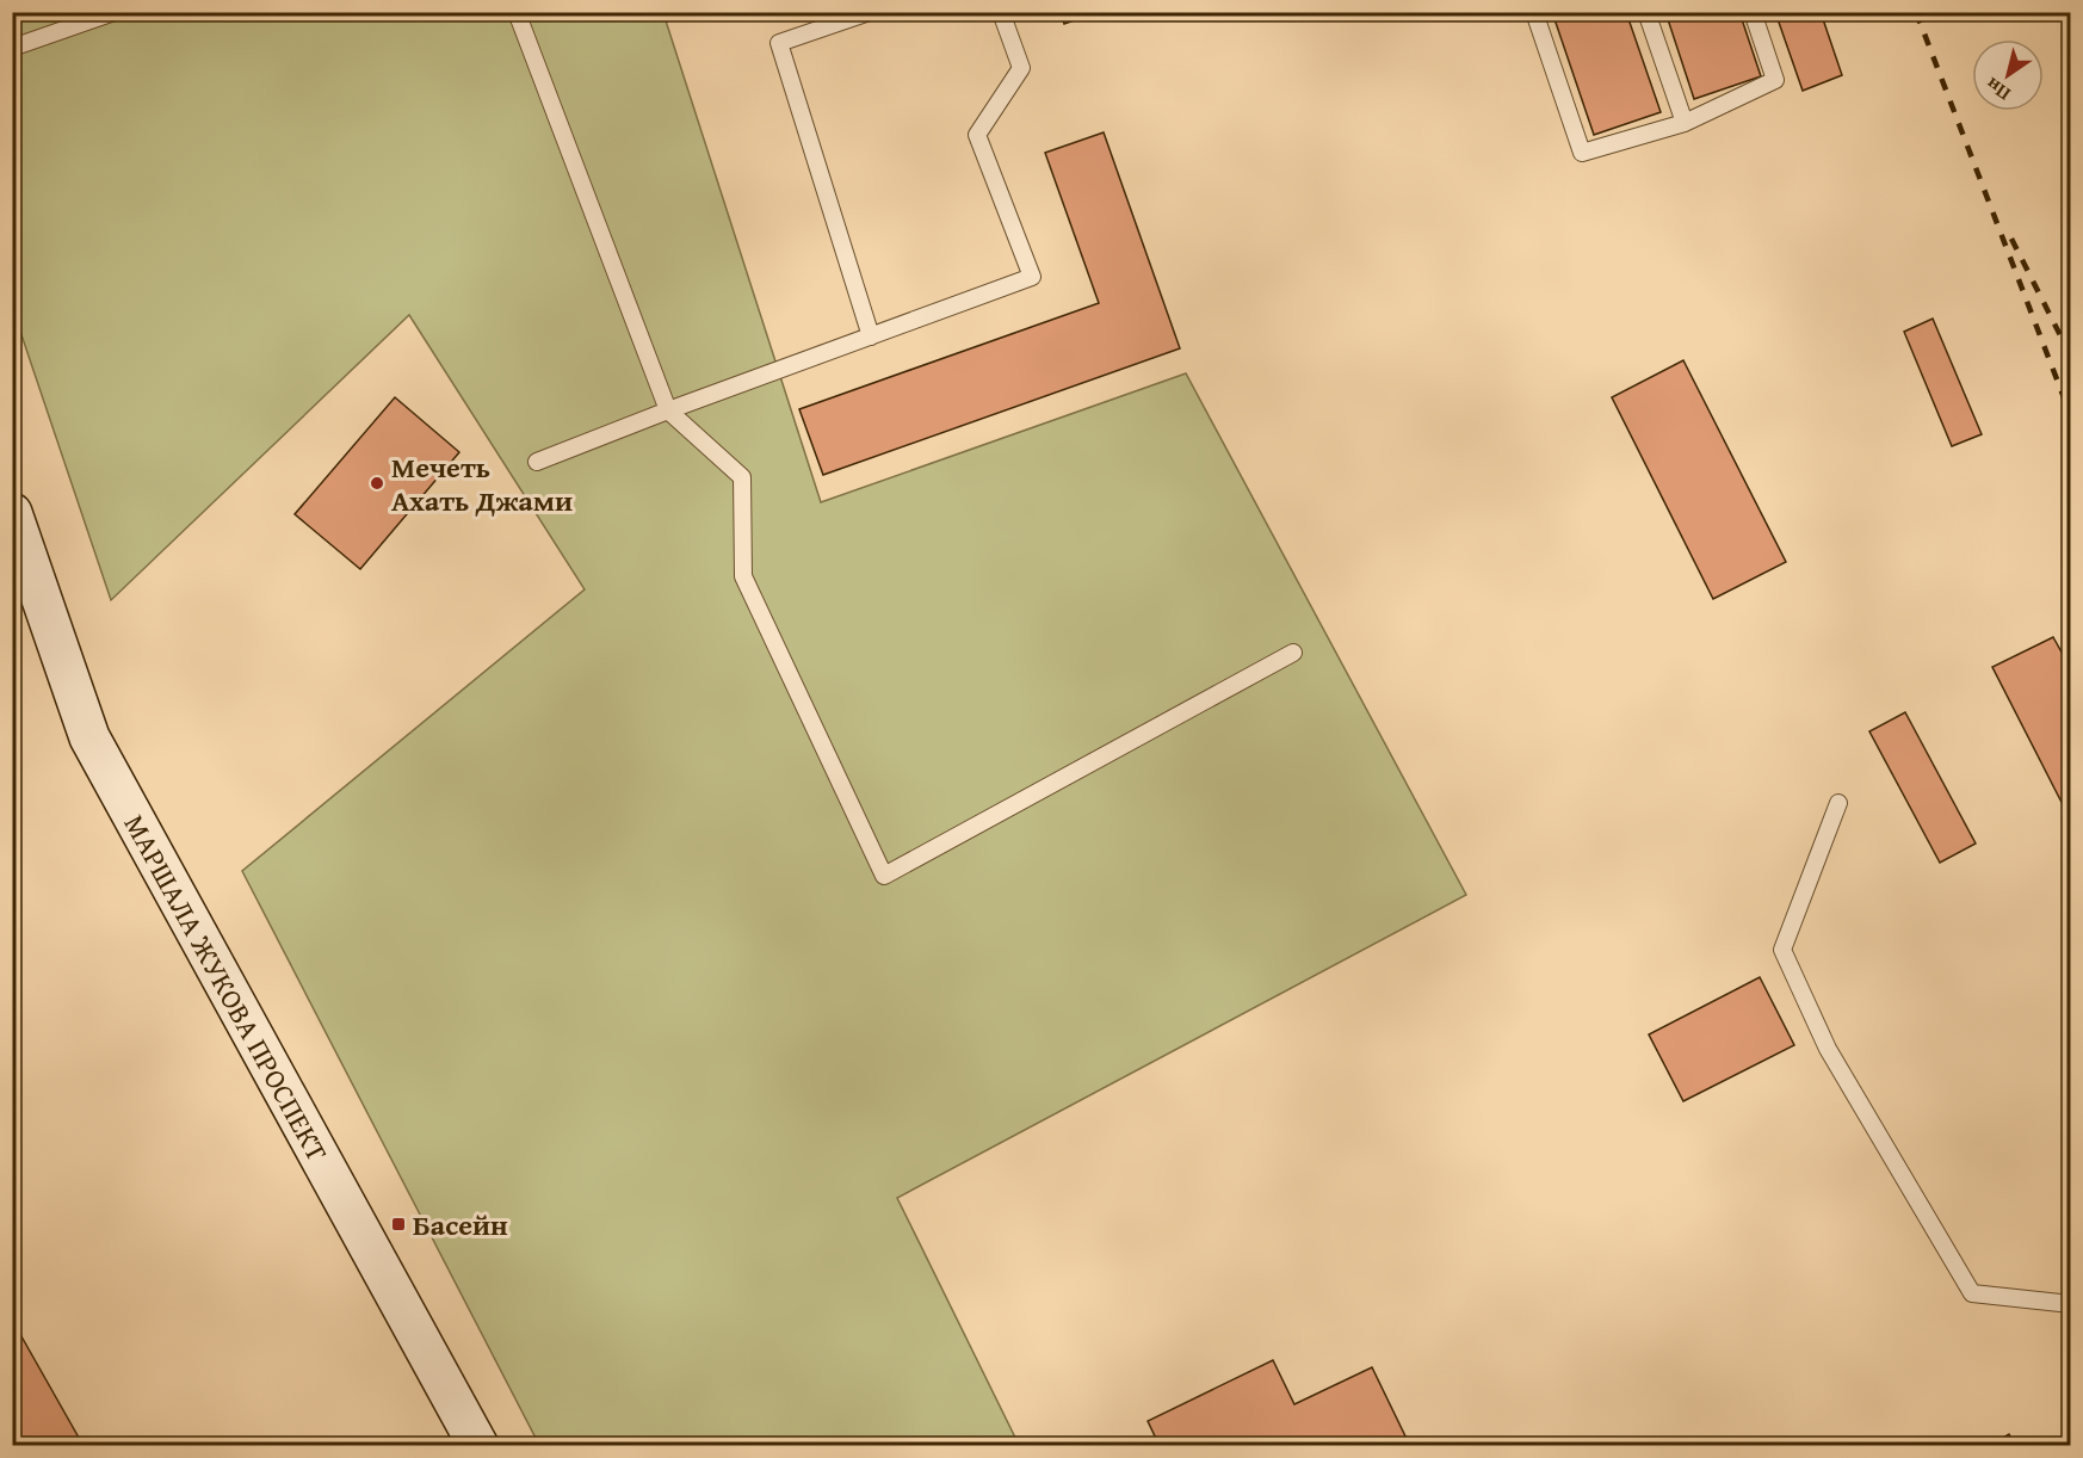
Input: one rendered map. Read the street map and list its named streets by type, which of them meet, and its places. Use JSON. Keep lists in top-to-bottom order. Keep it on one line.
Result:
{"streets":{"street":["МАРШАЛА ЖУКОВА ПРОСПЕКТ"]},"places":{"other":["Мечеть Ахать Джами"],"transit":["Басейн"]},"north":"bottom left"}
